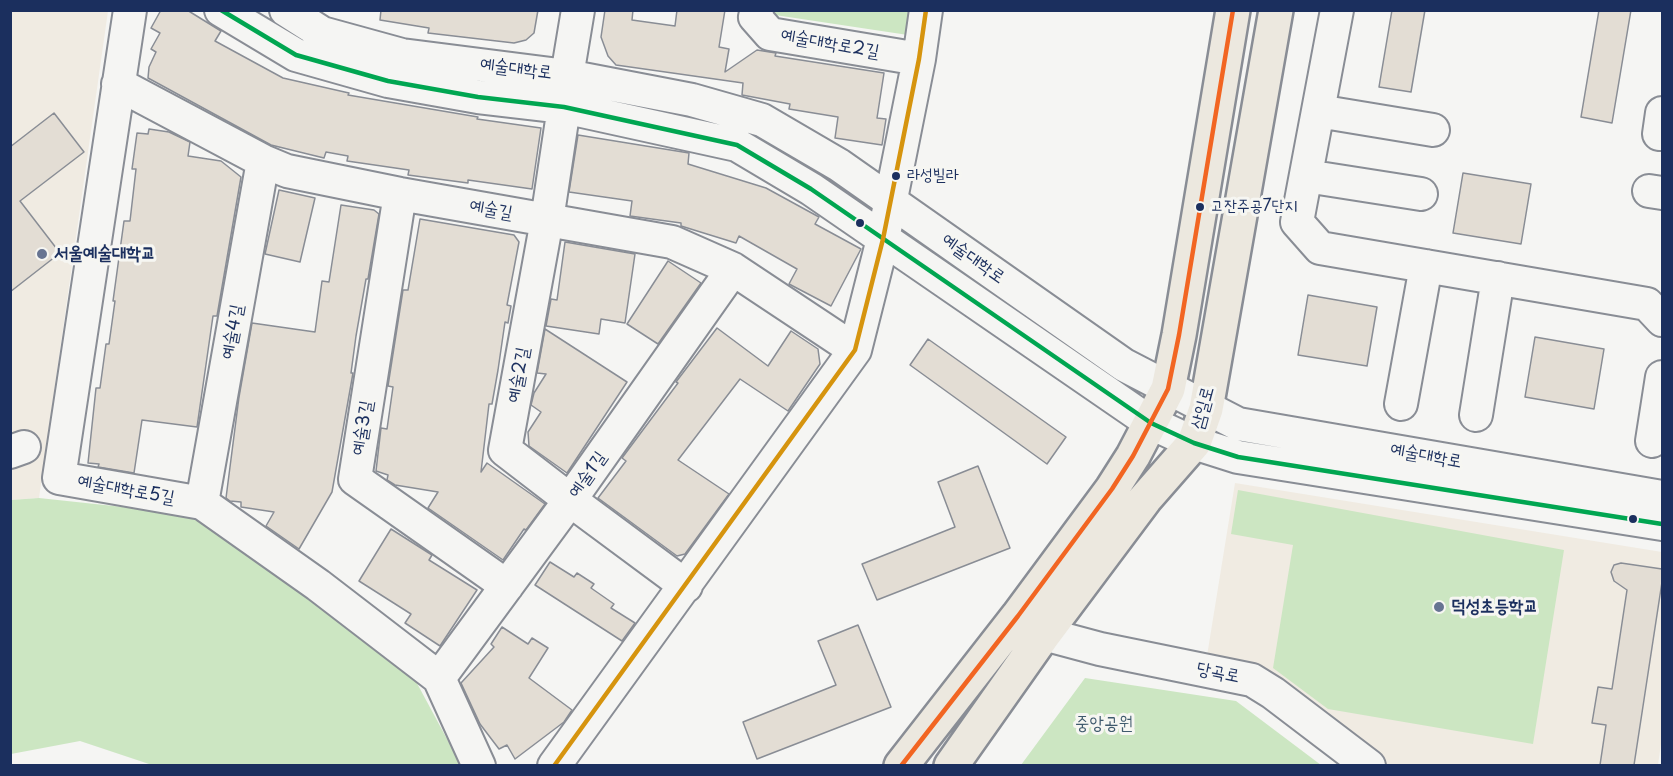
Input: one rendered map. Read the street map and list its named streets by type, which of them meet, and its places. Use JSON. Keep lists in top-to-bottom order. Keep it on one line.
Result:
{"streets":{"main road":["삼일로"],"street":["예술대학로2길","예술대학로","예술길","예술4길","예술2길","예술3길","예술1길","예술대학로5길","당곡로"]},"crossings":[["예술대학로","삼일로"],["예술길","예술4길"],["예술길","예술2길"],["예술길","예술3길"],["예술길","예술1길"],["예술길","예술대학로5길"],["예술4길","예술대학로5길"],["예술2길","예술1길"],["삼일로","당곡로"],["예술3길","예술1길"],["예술1길","예술대학로5길"]],"parks":["중앙공원"],"places":["라성빌라","고잔주공7단지","서울예술대학교","덕성초등학교"]}
